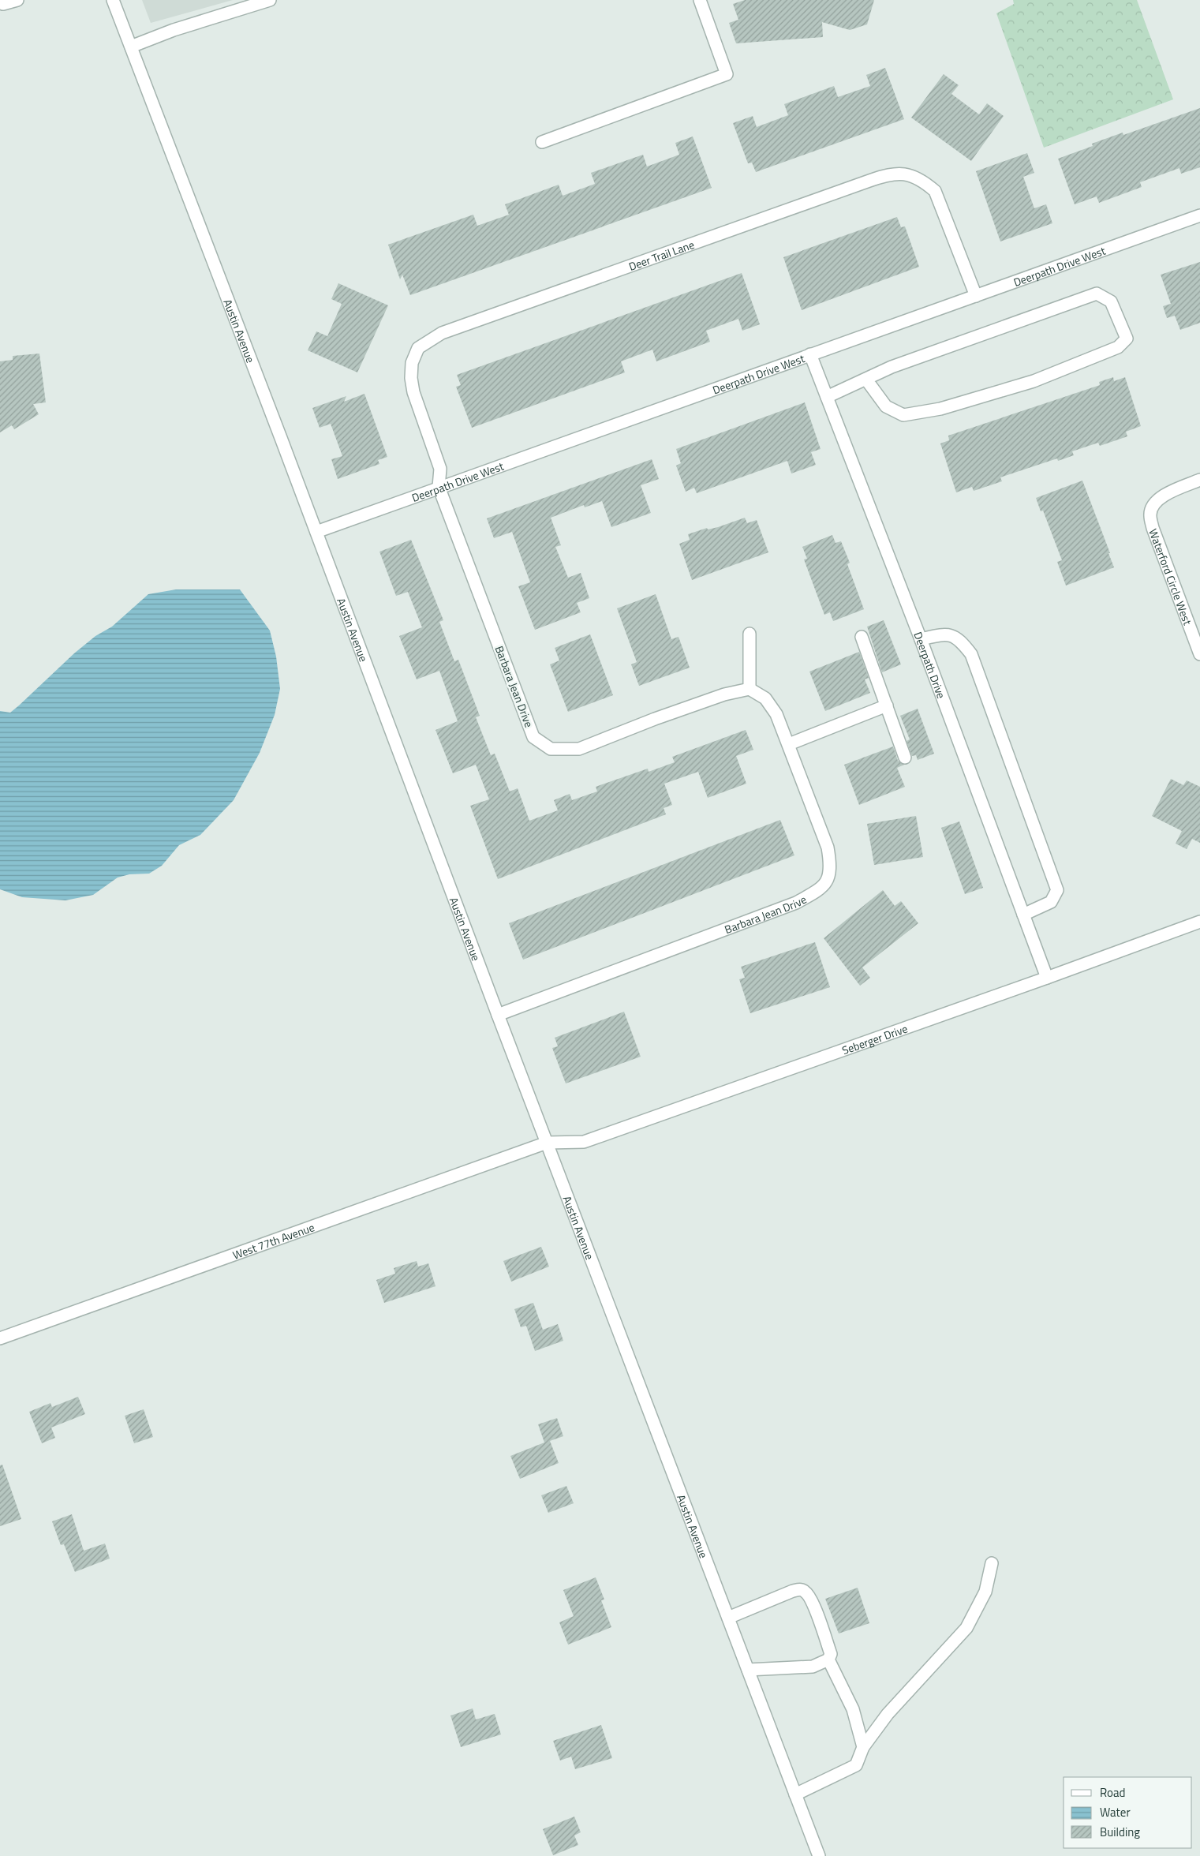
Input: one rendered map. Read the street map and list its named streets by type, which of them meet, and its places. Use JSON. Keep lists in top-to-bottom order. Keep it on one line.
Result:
{"streets":{"street":["Deer Trail Lane","Deerpath Drive West","Austin Avenue","Waterford Circle West","Deerpath Drive","Barbara Jean Drive","Seberger Drive","West 77th Avenue"]},"crossings":[["Deer Trail Lane","Deerpath Drive West"],["Deer Trail Lane","Barbara Jean Drive"],["Deerpath Drive West","Austin Avenue"],["Deerpath Drive West","Deerpath Drive"],["Deerpath Drive West","Barbara Jean Drive"],["Austin Avenue","Barbara Jean Drive"],["Austin Avenue","Seberger Drive"],["Austin Avenue","West 77th Avenue"],["Deerpath Drive","Seberger Drive"],["Seberger Drive","West 77th Avenue"]],"legend":["Road","Water","Building"]}
